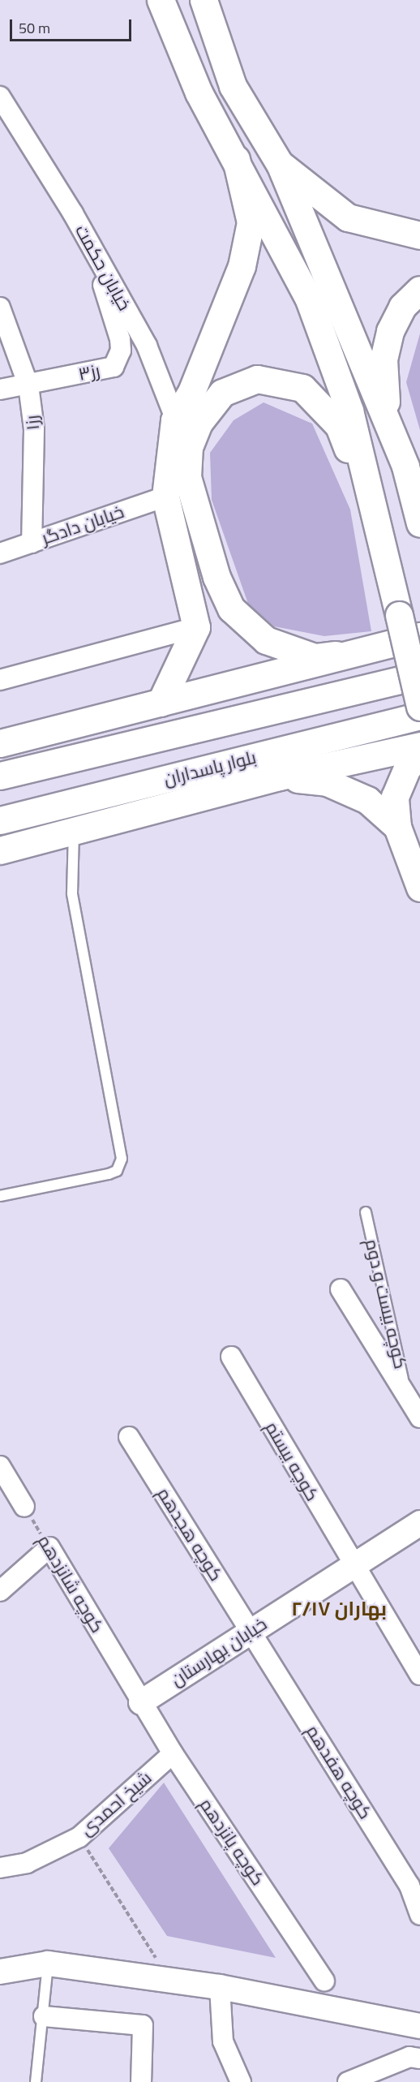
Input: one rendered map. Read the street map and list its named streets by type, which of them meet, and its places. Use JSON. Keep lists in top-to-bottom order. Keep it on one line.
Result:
{"streets":{"main road":["بلوار پاسداران"],"street":["خیابان حکمت","رز۳","رز۱","خیابان دادگر","کوچه بیست و دوم","کوچه بیستم","کوچه هجدهم","کوچه شانزدهم","خیابان بهارستان","کوچه هفدهم","شیخ احمدی","کوچه پانزدهم"]},"crossings":[["خیابان حکمت","رز۳"],["رز۳","رز۱"],["رز۱","خیابان دادگر"],["کوچه بیستم","خیابان بهارستان"],["کوچه هجدهم","خیابان بهارستان"],["کوچه هجدهم","کوچه هفدهم"],["کوچه شانزدهم","خیابان بهارستان"],["کوچه شانزدهم","کوچه پانزدهم"],["خیابان بهارستان","کوچه هفدهم"],["خیابان بهارستان","کوچه پانزدهم"],["شیخ احمدی","کوچه پانزدهم"]],"districts":["۲/۱۷ بهاران"],"scale_bar":"50 m"}
